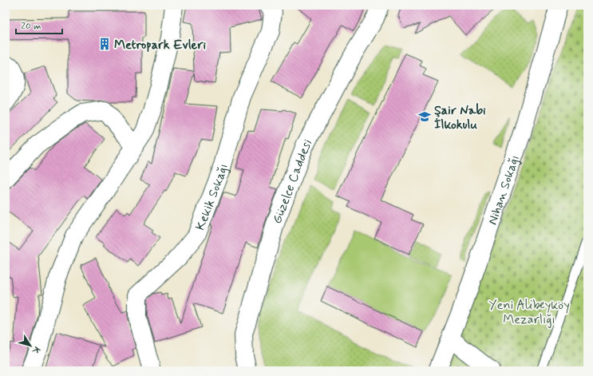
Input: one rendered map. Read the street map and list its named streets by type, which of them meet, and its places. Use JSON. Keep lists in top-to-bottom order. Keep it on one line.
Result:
{"streets":{"street":["Güzelce Caddesi","Nihan Sokağı","Kekik Sokağı"]},"parks":["Yeni Alibeyköy Mezarlığı"],"places":{"building":["Metropark Evleri"],"school or university":["Şair Nabi İlkokulu"]},"scale_bar":"20 m","north":"bottom right"}
